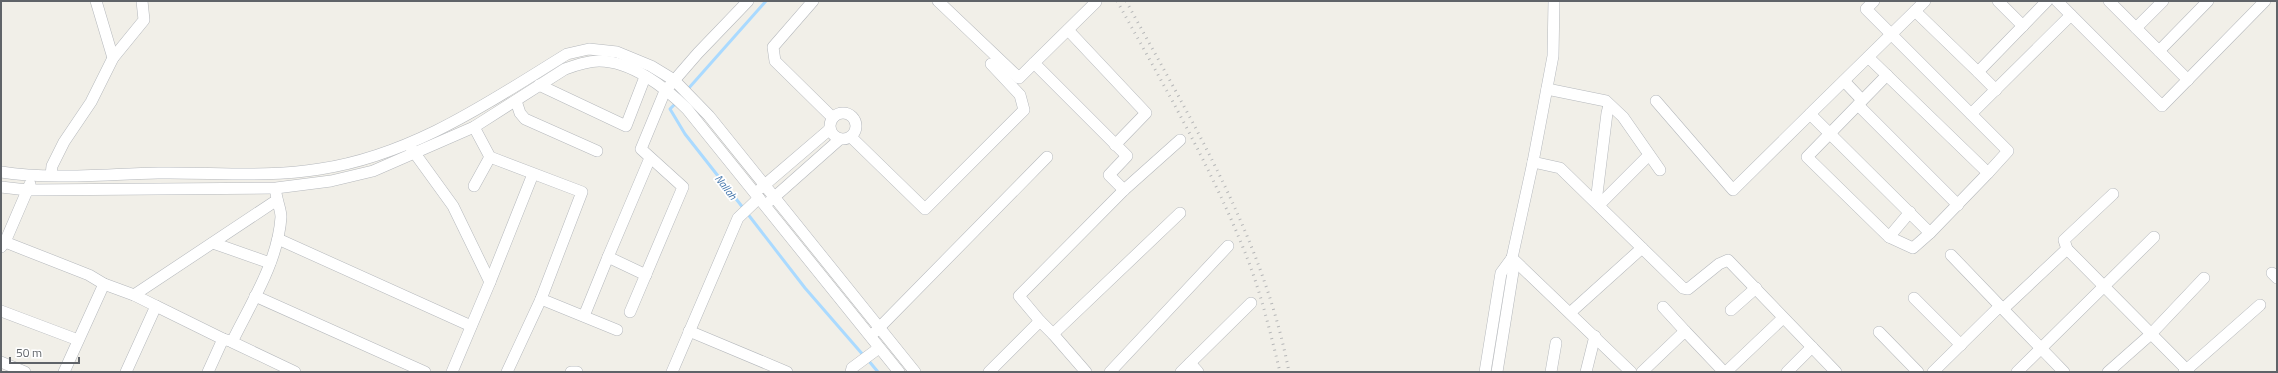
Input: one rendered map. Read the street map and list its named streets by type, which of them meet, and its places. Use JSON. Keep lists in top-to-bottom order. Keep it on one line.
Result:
{"water":["Nallah"],"scale_bar":"50 m"}
